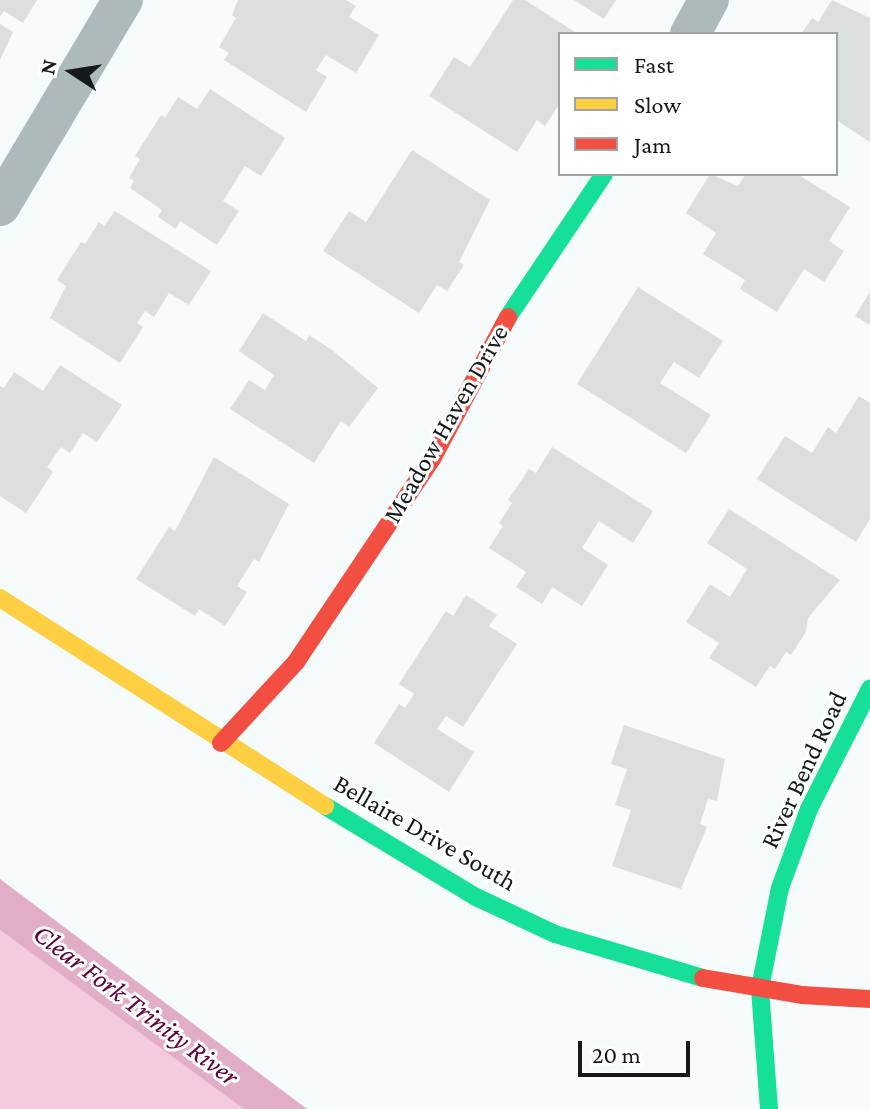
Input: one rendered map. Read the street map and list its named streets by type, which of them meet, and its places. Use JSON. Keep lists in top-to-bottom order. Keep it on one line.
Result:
{"streets":{"street":["Meadow Haven Drive","River Bend Road","Bellaire Drive South"]},"crossings":[["Meadow Haven Drive","Bellaire Drive South"],["River Bend Road","Bellaire Drive South"]],"water":["Clear Fork Trinity River"],"legend":["Fast","Slow","Jam"],"scale_bar":"20 m","north":"left"}
